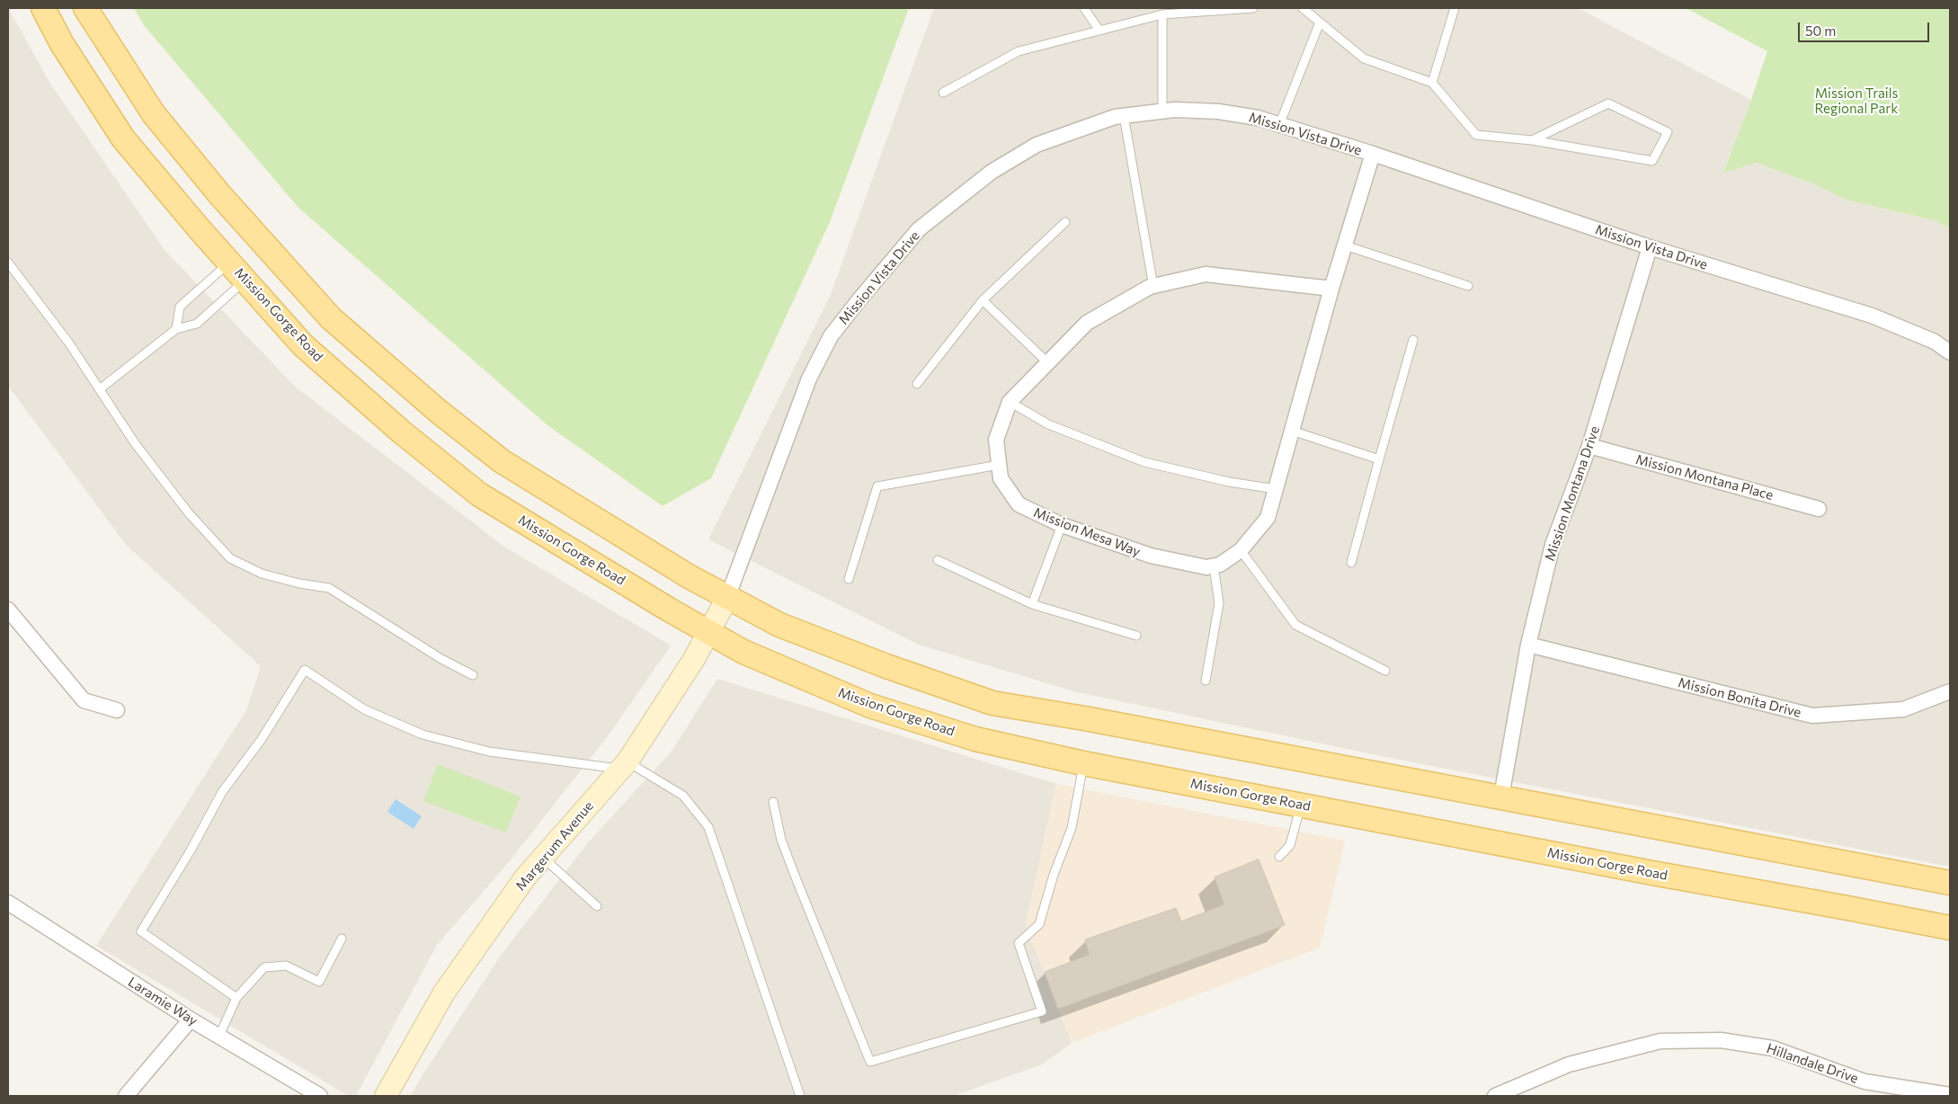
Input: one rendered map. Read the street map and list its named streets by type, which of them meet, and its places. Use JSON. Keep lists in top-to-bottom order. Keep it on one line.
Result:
{"streets":{"main road":["Mission Gorge Road"],"street":["Mission Vista Drive","Mission Montana Place","Mission Montana Drive","Mission Mesa Way","Mission Bonita Drive","Margerum Avenue","Laramie Way","Hillandale Drive"]},"crossings":[["Mission Vista Drive","Mission Montana Drive"],["Mission Vista Drive","Margerum Avenue"],["Mission Gorge Road","Margerum Avenue"],["Mission Montana Place","Mission Montana Drive"],["Mission Montana Drive","Mission Bonita Drive"]],"parks":["Mission Trails Regional Park"],"scale_bar":"50 m"}
